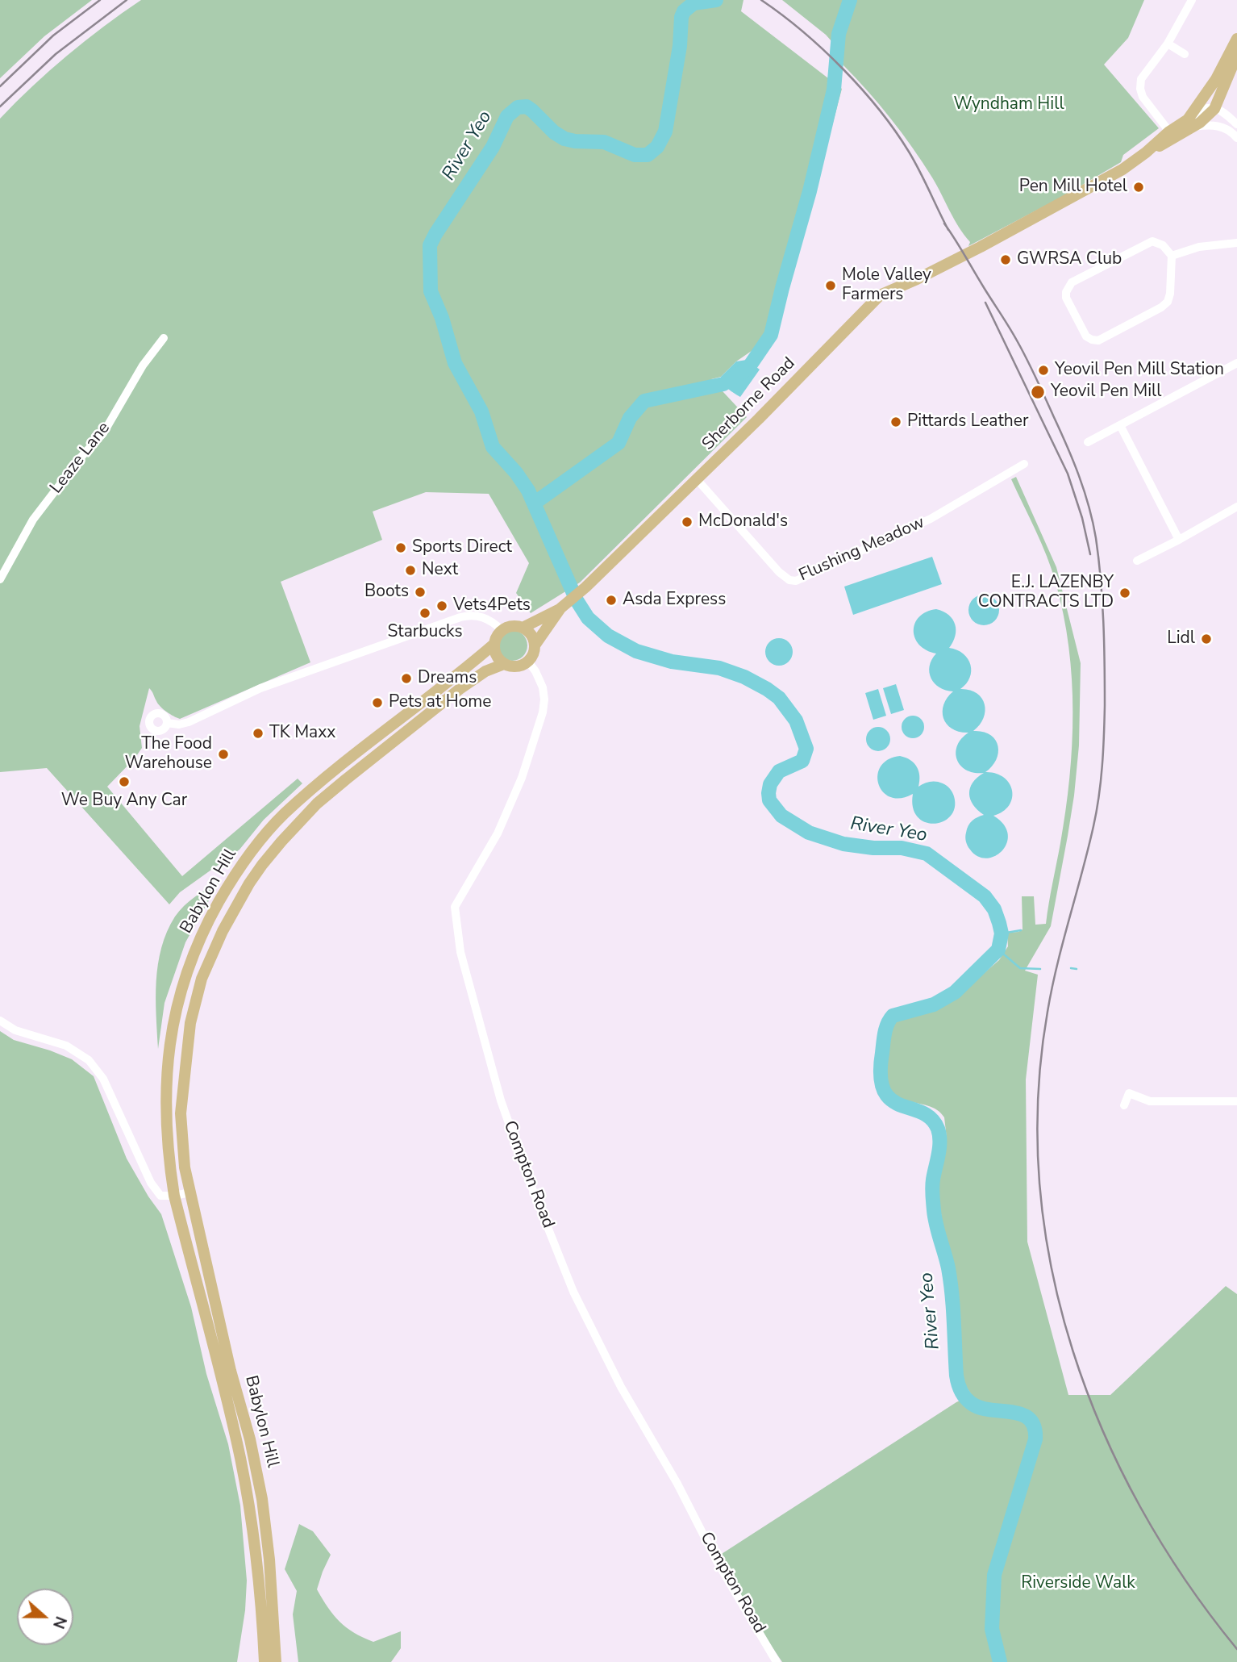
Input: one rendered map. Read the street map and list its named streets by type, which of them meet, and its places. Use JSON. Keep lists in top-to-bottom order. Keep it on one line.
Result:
{"streets":{"main road":["Sherborne Road","Babylon Hill"],"street":["Leaze Lane","Flushing Meadow","Compton Road"]},"crossings":[["Sherborne Road","Flushing Meadow"],["Babylon Hill","Compton Road"]],"water":["River Yeo"],"parks":["Wyndham Hill","Riverside Walk"],"places":["Pen Mill Hotel","GWRSA Club","Mole Valley Farmers","Yeovil Pen Mill Station","Yeovil Pen Mill","Pittards Leather","McDonald's","Sports Direct","Next","Boots","E.J. LAZENBY CONTRACTS LTD","Asda Express","Vets4Pets","Starbucks","Lidl","Dreams","Pets at Home","TK Maxx","The Food Warehouse","We Buy Any Car"],"north":"right"}
